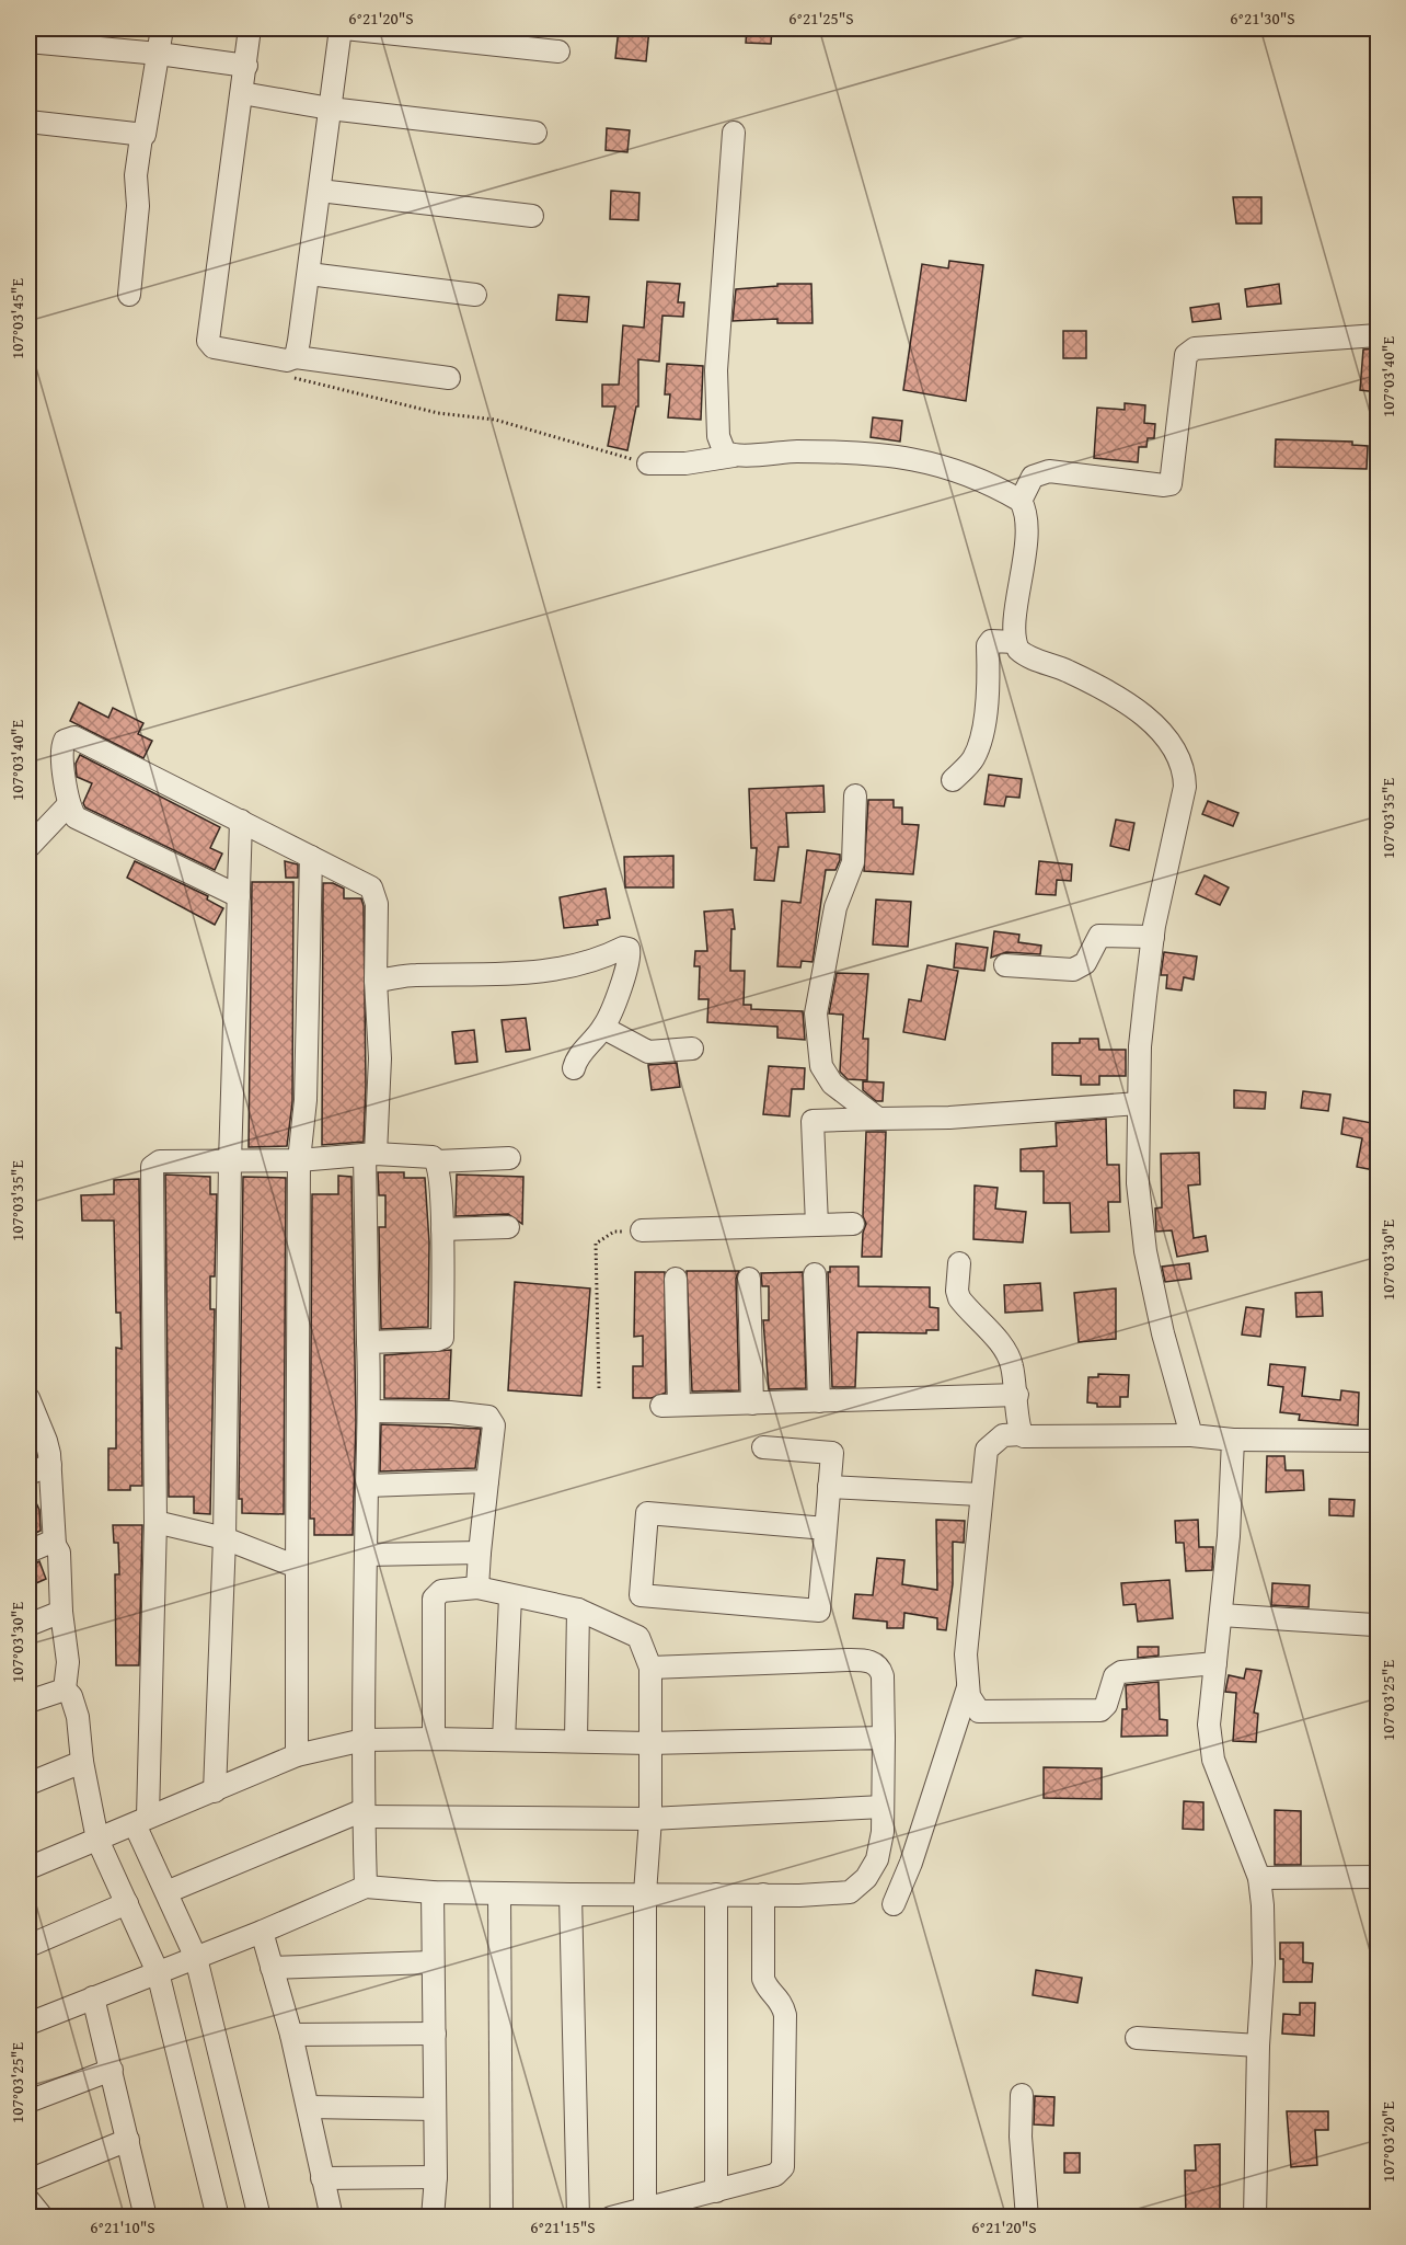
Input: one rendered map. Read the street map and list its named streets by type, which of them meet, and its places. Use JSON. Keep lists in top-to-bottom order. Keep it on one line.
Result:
{"coordinates":["6°21'20\"S","6°21'25\"S","6°21'30\"S","107°03'45\"E","107°03'40\"E","107°03'35\"E","107°03'30\"E","107°03'25\"E","107°03'20\"E","6°21'10\"S","6°21'15\"S"]}
